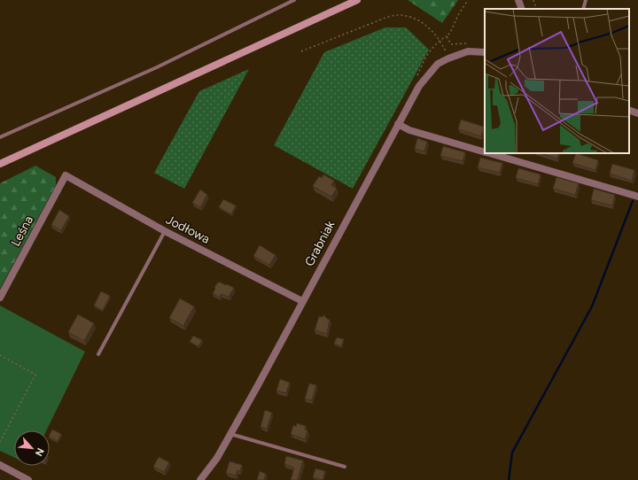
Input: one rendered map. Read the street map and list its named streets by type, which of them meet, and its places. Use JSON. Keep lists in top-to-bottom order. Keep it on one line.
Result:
{"streets":{"street":["Jodłowa","Leśna","Grabniak"]},"crossings":[["Jodłowa","Leśna"],["Jodłowa","Grabniak"]],"north":"bottom right"}
